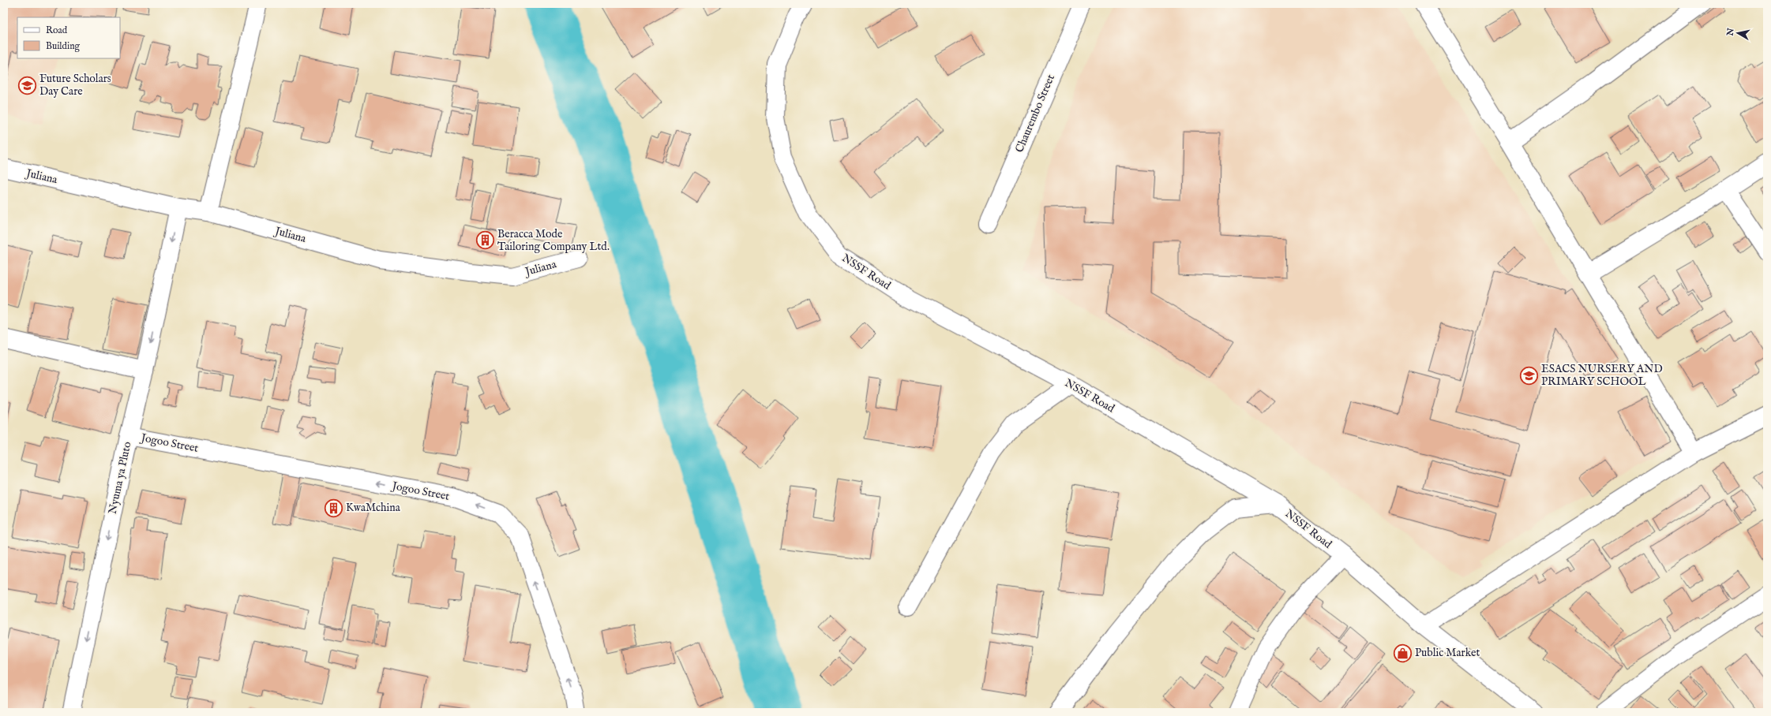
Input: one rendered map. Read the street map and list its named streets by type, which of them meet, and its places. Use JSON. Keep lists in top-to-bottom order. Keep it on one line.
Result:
{"streets":{"street":["Chaurembo Street","Juliana","NSSF Road","Jogoo Street","Nyuma ya Pluto"]},"crossings":[["Juliana","Nyuma ya Pluto"],["Jogoo Street","Nyuma ya Pluto"]],"one_way":["Jogoo Street","Nyuma ya Pluto"],"places":{"school or university":["Future Scholars Day Care","ESACS NURSERY AND PRIMARY SCHOOL"],"building":["Beracca Mode Tailoring Company Ltd.","KwaMchina"],"shop":["Public Market"]},"legend":["Road","Building"],"north":"left"}
